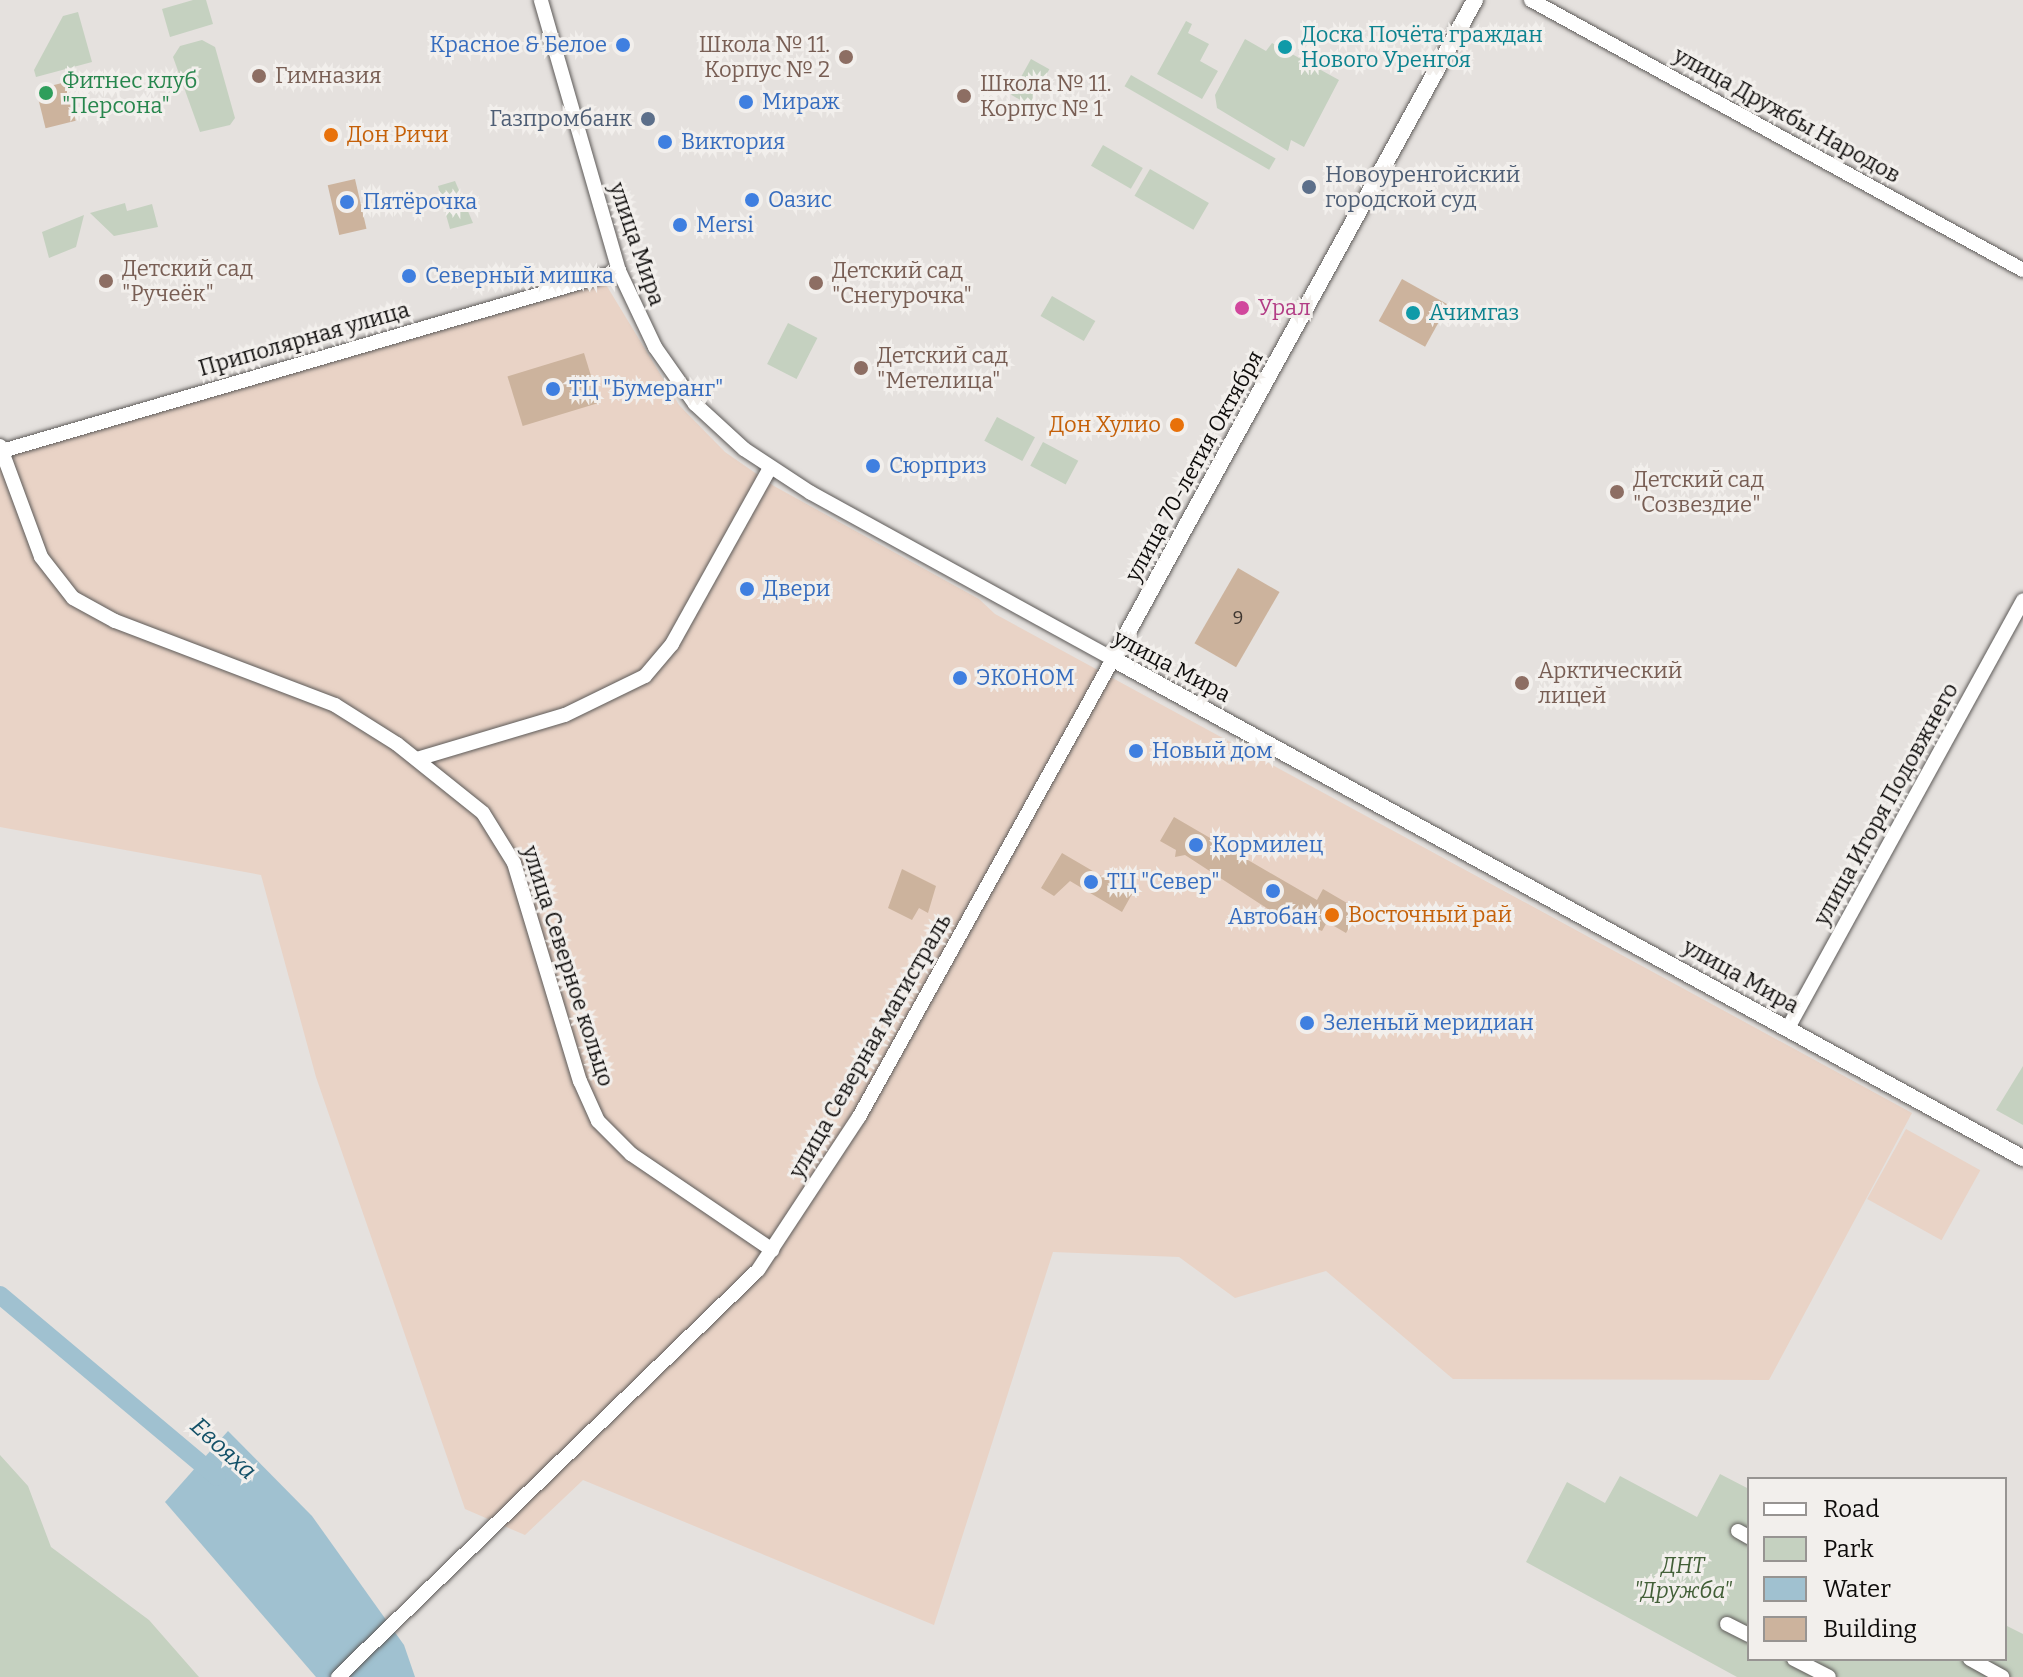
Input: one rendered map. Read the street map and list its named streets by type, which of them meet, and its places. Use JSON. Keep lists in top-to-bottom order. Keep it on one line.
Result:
{"streets":{"main road":["улица Мира","улица 70-летия Октября"],"street":["улица Дружбы Народов","Приполярная улица","улица Игоря Подовжнего","улица Северное кольцо","улица Северная магистраль"]},"crossings":[["улица Мира","Приполярная улица"],["улица Мира","улица 70-летия Октября"],["улица Мира","улица Игоря Подовжнего"],["улица Мира","улица Северная магистраль"],["Приполярная улица","улица Северное кольцо"],["улица 70-летия Октября","улица Северная магистраль"],["улица Северное кольцо","улица Северная магистраль"]],"water":["Евояха"],"parks":["ДНТ \"Дружба\""],"places":["Красное & Белое","Доска Почёта граждан Нового Уренгоя","Школа № 11. Корпус № 2","Гимназия","Фитнес клуб \"Персона\"","Школа № 11. Корпус № 1","Мираж","Газпромбанк","Дон Ричи","Виктория","Новоуренгойский городской суд","Оазис","Пятёрочка","Mersi","Северный мишка","Детский сад \"Ручеёк\"","Детский сад \"Снегурочка\"","Урал","Ачимгаз","Детский сад \"Метелица\"","ТЦ \"Бумеранг\"","Дон Хулио","Сюрприз","Детский сад \"Созвездие\"","Двери","ЭКОНОМ","Арктический лицей","Новый дом","Кормилец","ТЦ \"Север\"","Автобан","Восточный рай","Зеленый меридиан"],"house_numbers":["9"],"legend":["Road","Park","Water","Building"]}
